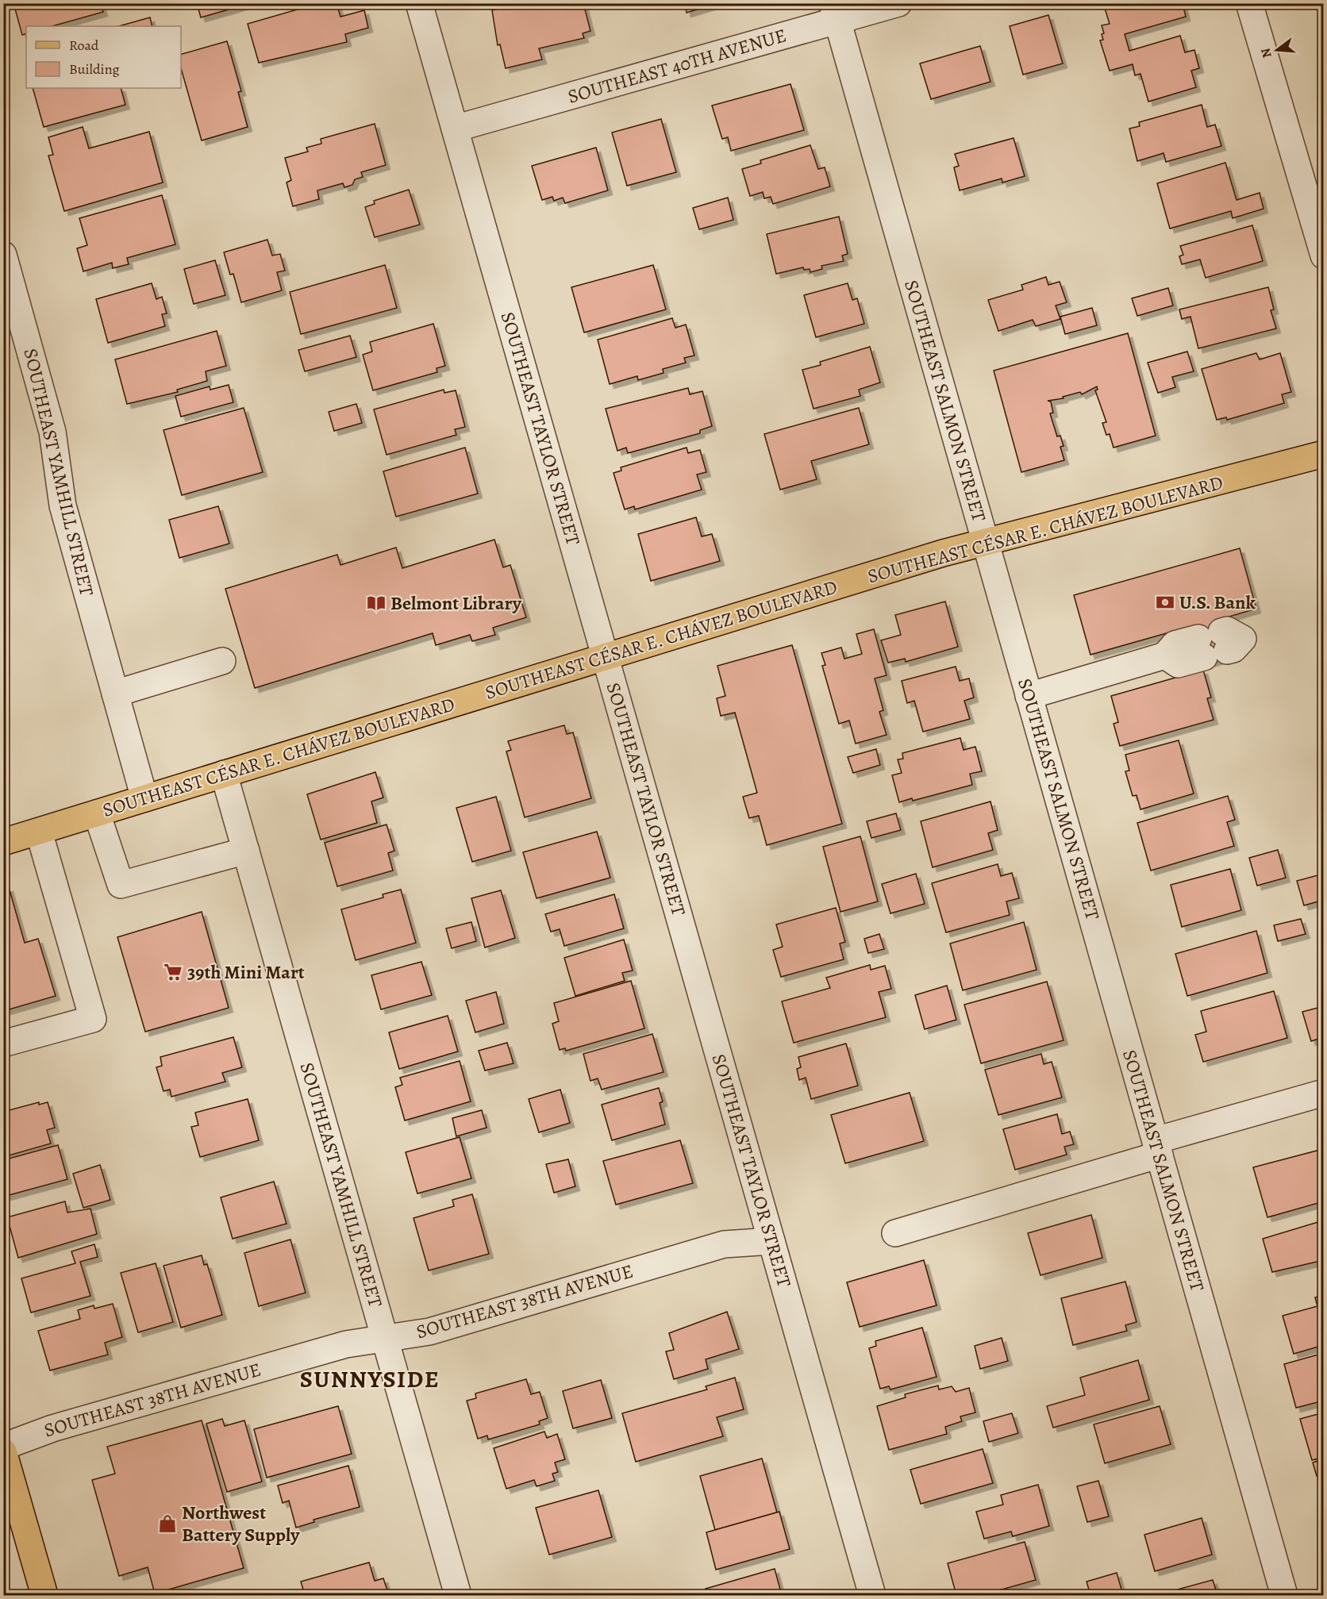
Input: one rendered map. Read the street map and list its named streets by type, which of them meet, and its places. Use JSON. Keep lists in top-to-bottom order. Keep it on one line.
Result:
{"streets":{"main road":["SOUTHEAST CÉSAR E. CHÁVEZ BOULEVARD"],"street":["SOUTHEAST 40TH AVENUE","SOUTHEAST SALMON STREET","SOUTHEAST TAYLOR STREET","SOUTHEAST YAMHILL STREET","SOUTHEAST 38TH AVENUE"]},"crossings":[["SOUTHEAST 40TH AVENUE","SOUTHEAST SALMON STREET"],["SOUTHEAST 40TH AVENUE","SOUTHEAST TAYLOR STREET"],["SOUTHEAST SALMON STREET","SOUTHEAST CÉSAR E. CHÁVEZ BOULEVARD"],["SOUTHEAST TAYLOR STREET","SOUTHEAST CÉSAR E. CHÁVEZ BOULEVARD"],["SOUTHEAST TAYLOR STREET","SOUTHEAST 38TH AVENUE"],["SOUTHEAST YAMHILL STREET","SOUTHEAST CÉSAR E. CHÁVEZ BOULEVARD"],["SOUTHEAST YAMHILL STREET","SOUTHEAST 38TH AVENUE"]],"districts":["SUNNYSIDE"],"places":{"bank":["U.S. Bank"],"library":["Belmont Library"],"supermarket":["39th Mini Mart"],"shop":["Northwest Battery Supply"]},"legend":["Road","Building"],"north":"left"}
